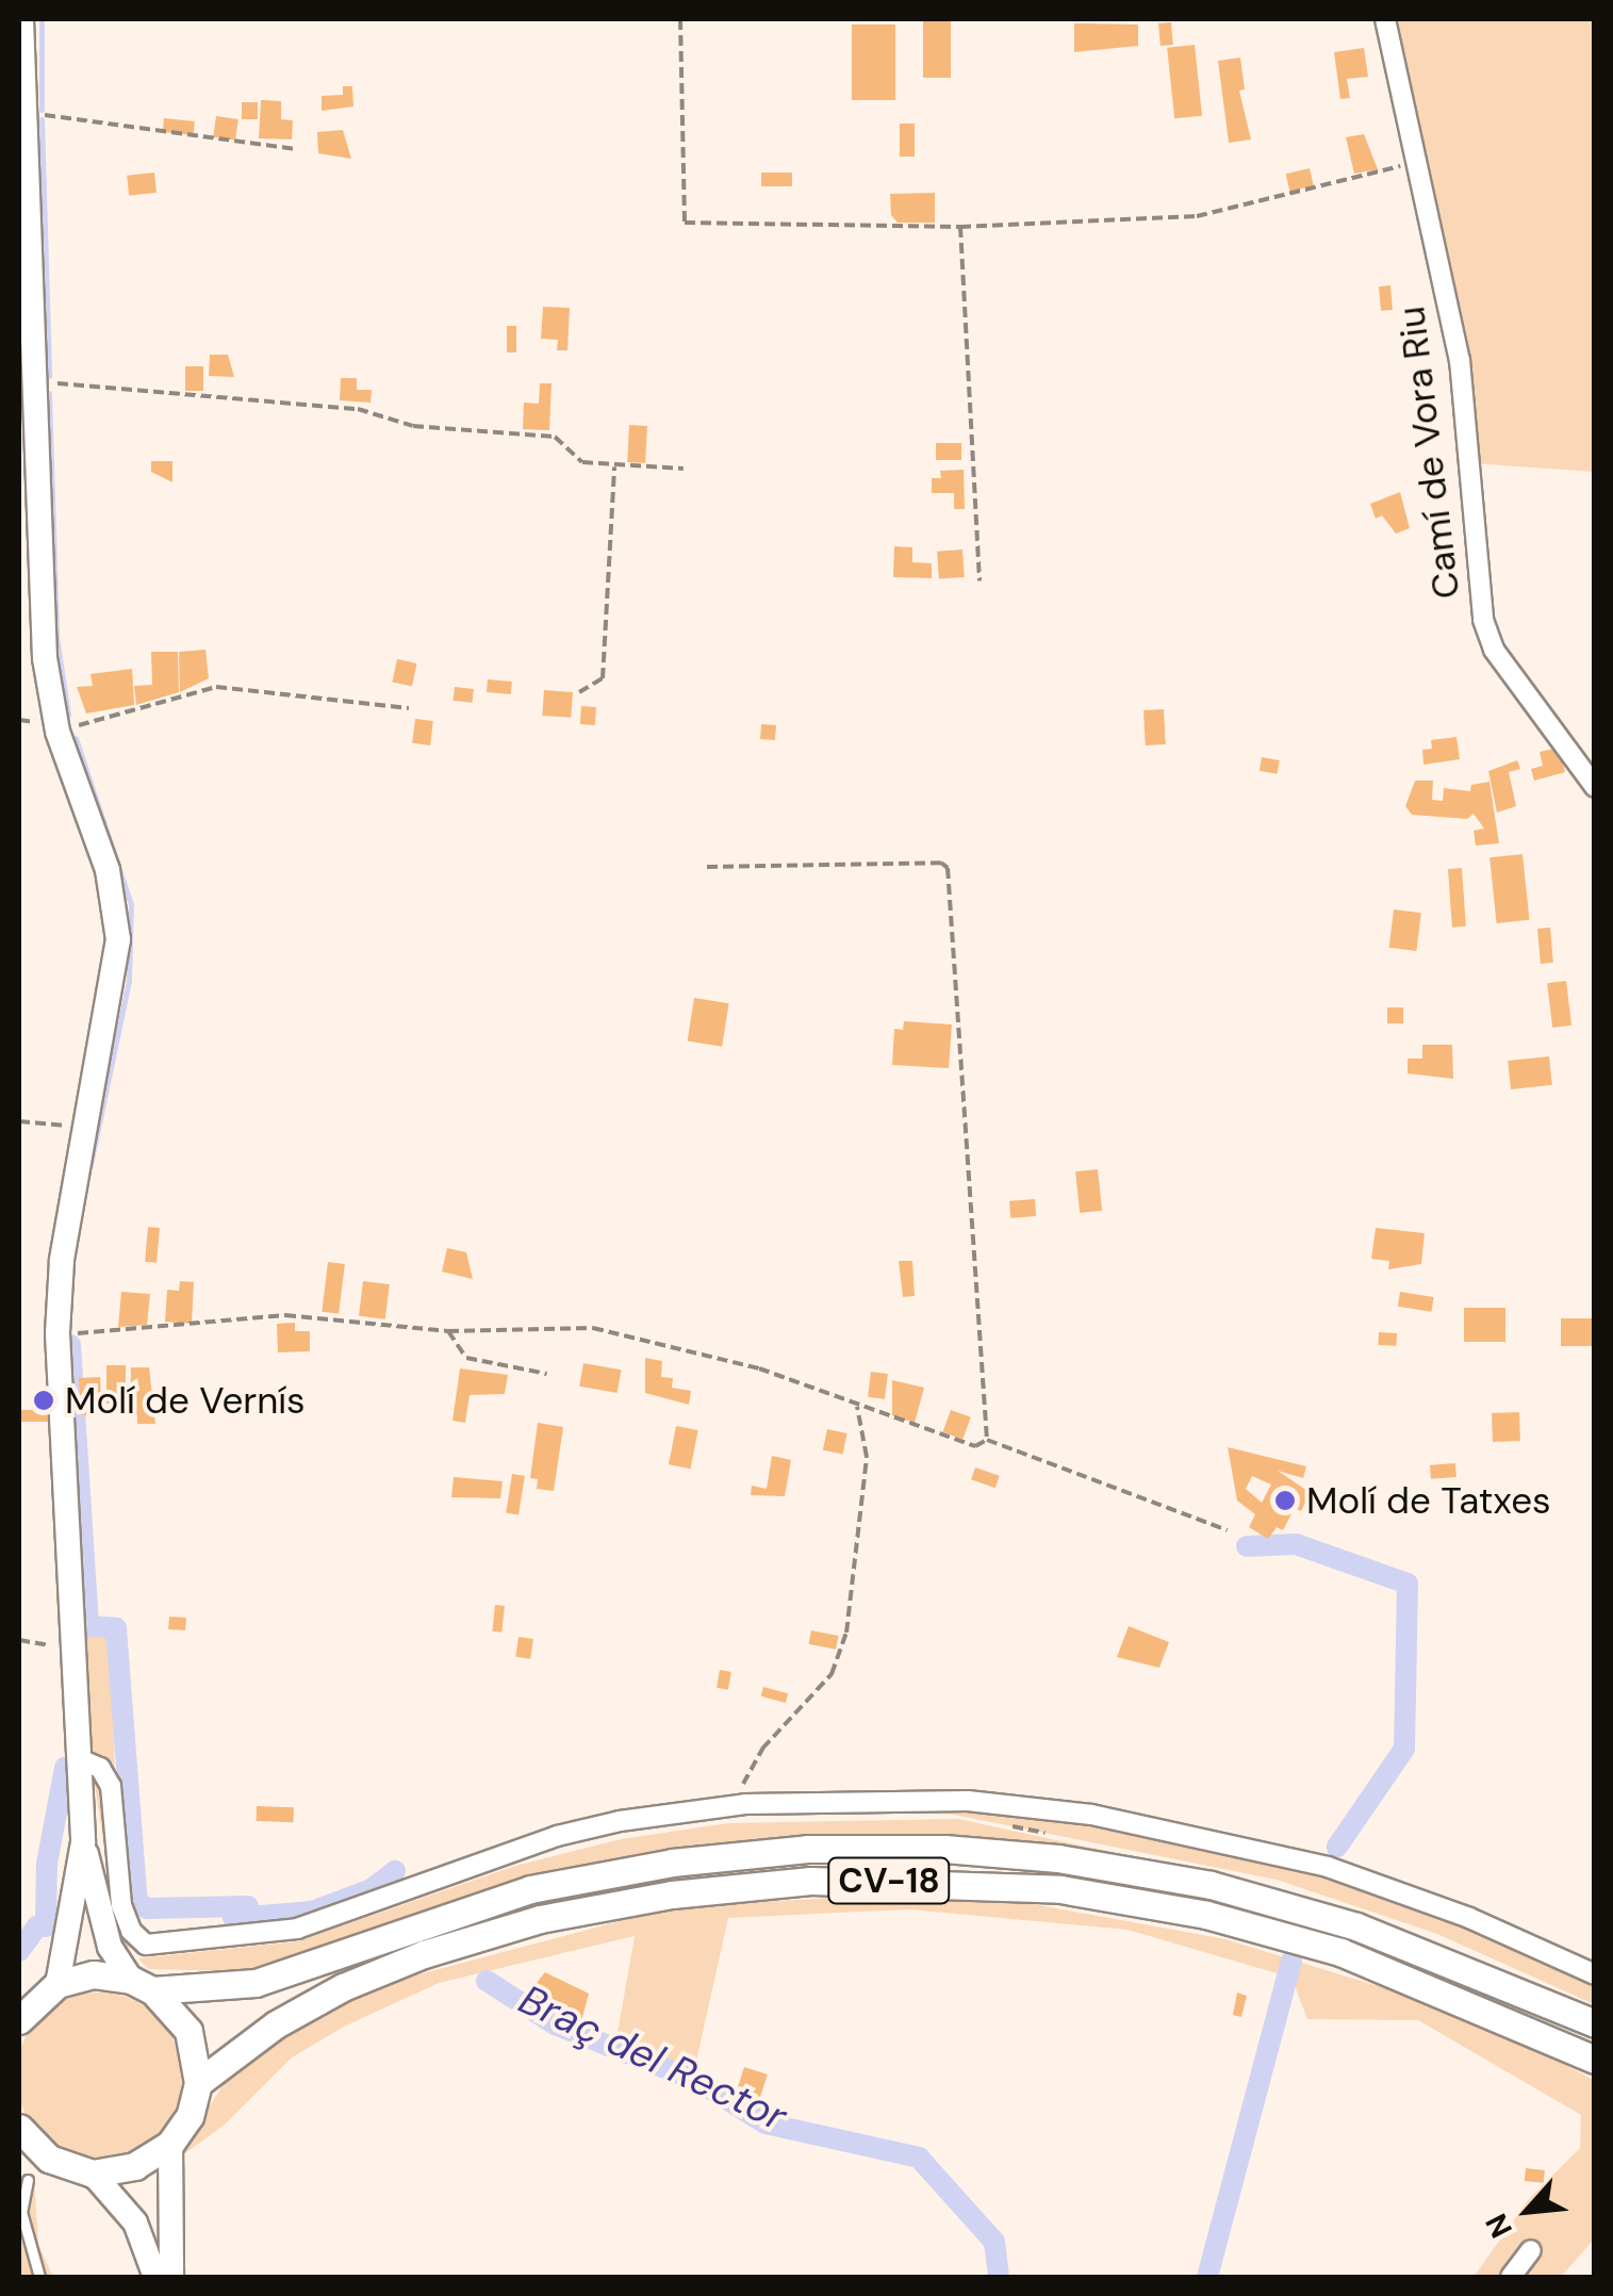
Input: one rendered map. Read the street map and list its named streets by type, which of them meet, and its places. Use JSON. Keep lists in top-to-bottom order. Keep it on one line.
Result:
{"streets":{"main road":["CV-18"],"street":["Camí de Vora Riu"]},"water":["Braç del Rector"],"places":["Molí de Vernís","Molí de Tatxes"],"north":"bottom left"}
